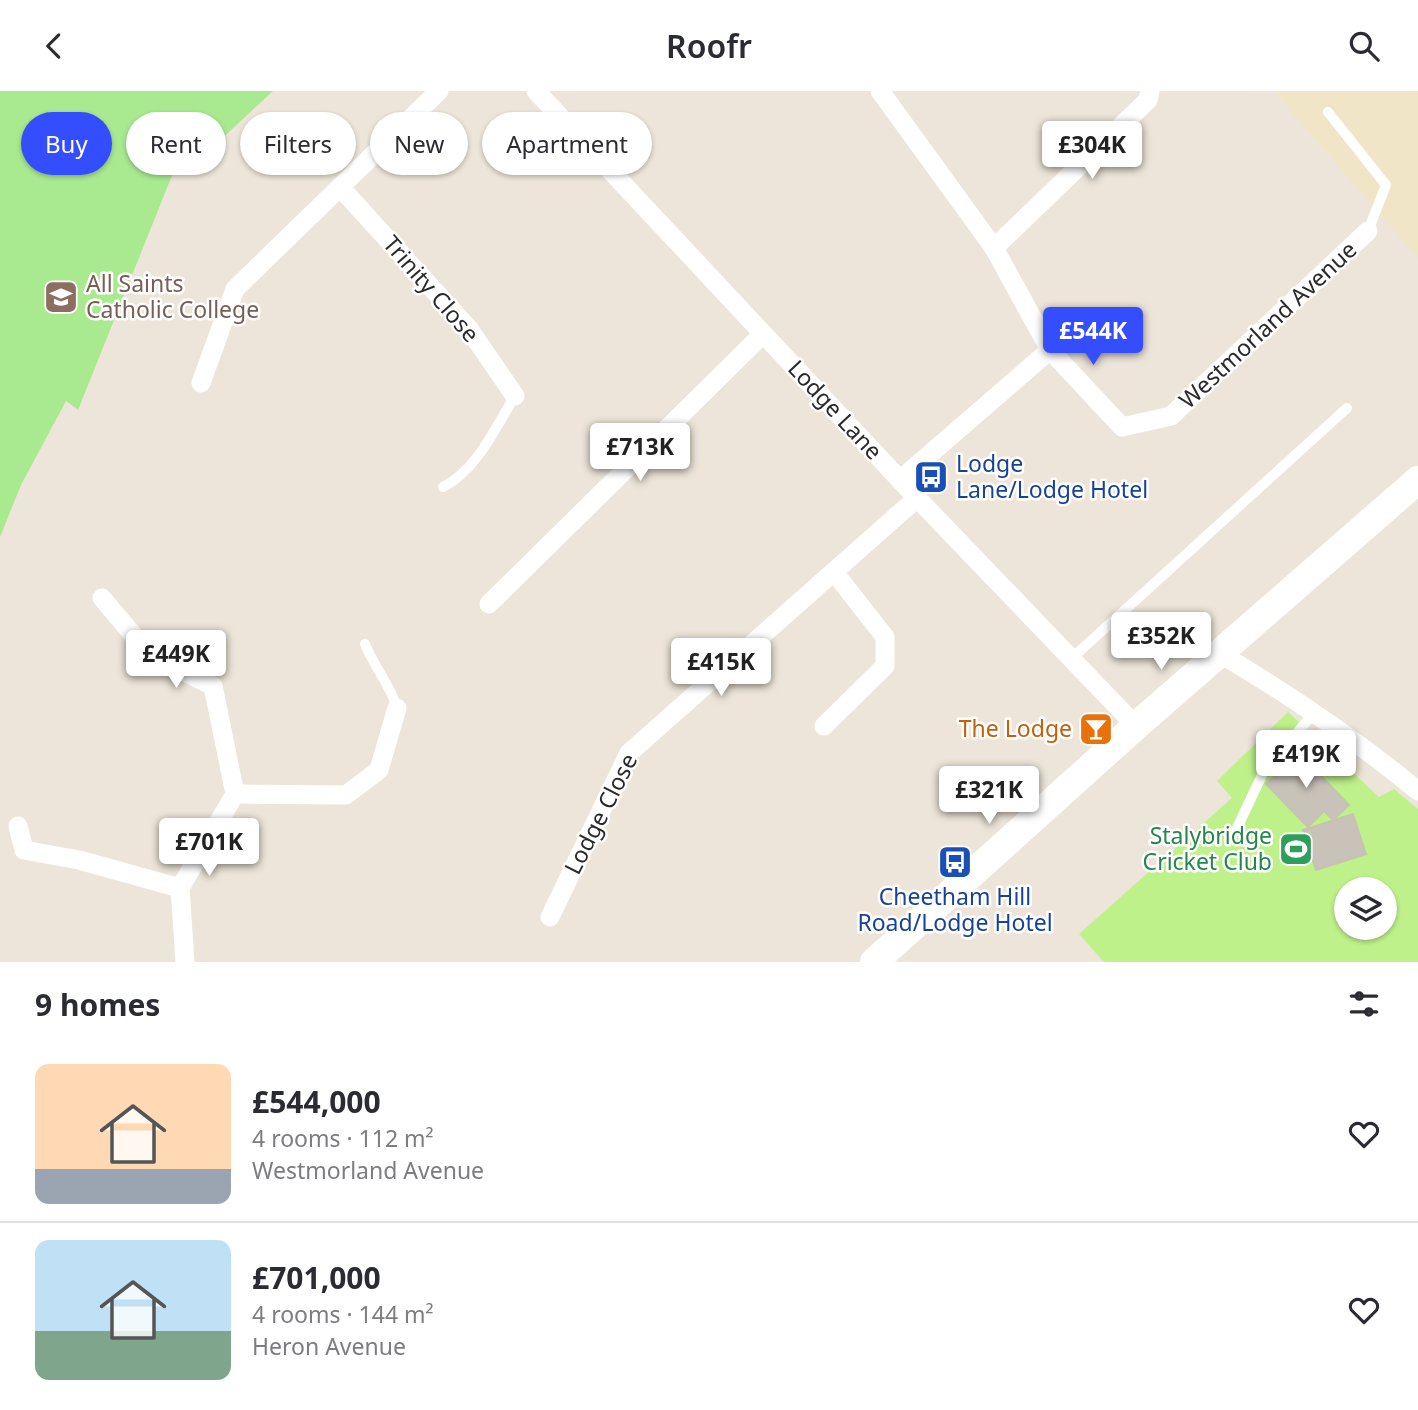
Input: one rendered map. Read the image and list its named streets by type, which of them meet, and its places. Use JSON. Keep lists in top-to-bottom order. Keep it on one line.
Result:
{"streets":{"street":["Trinity Close","Westmorland Avenue","Lodge Lane","Lodge Close"]},"crossings":[["Lodge Lane","Lodge Close"]],"places":{"school or university":["All Saints Catholic College"],"bus stop":["Lodge Lane/Lodge Hotel","Cheetham Hill Road/Lodge Hotel"],"bar":["The Lodge"],"sports":["Stalybridge Cricket Club"]},"page":{"header":"Roofr","chip":["Buy","Rent","Filters","New","Apartment"],"price":["£304K","£544K","£713K","£352K","£449K","£415K","£419K","£321K","£701K"],"heading":"9 homes","list":[{"name":"£544,000","note":"4 rooms · 112 m² · Westmorland Avenue"},{"name":"£701,000","note":"4 rooms · 144 m² · Heron Avenue"}]}}
